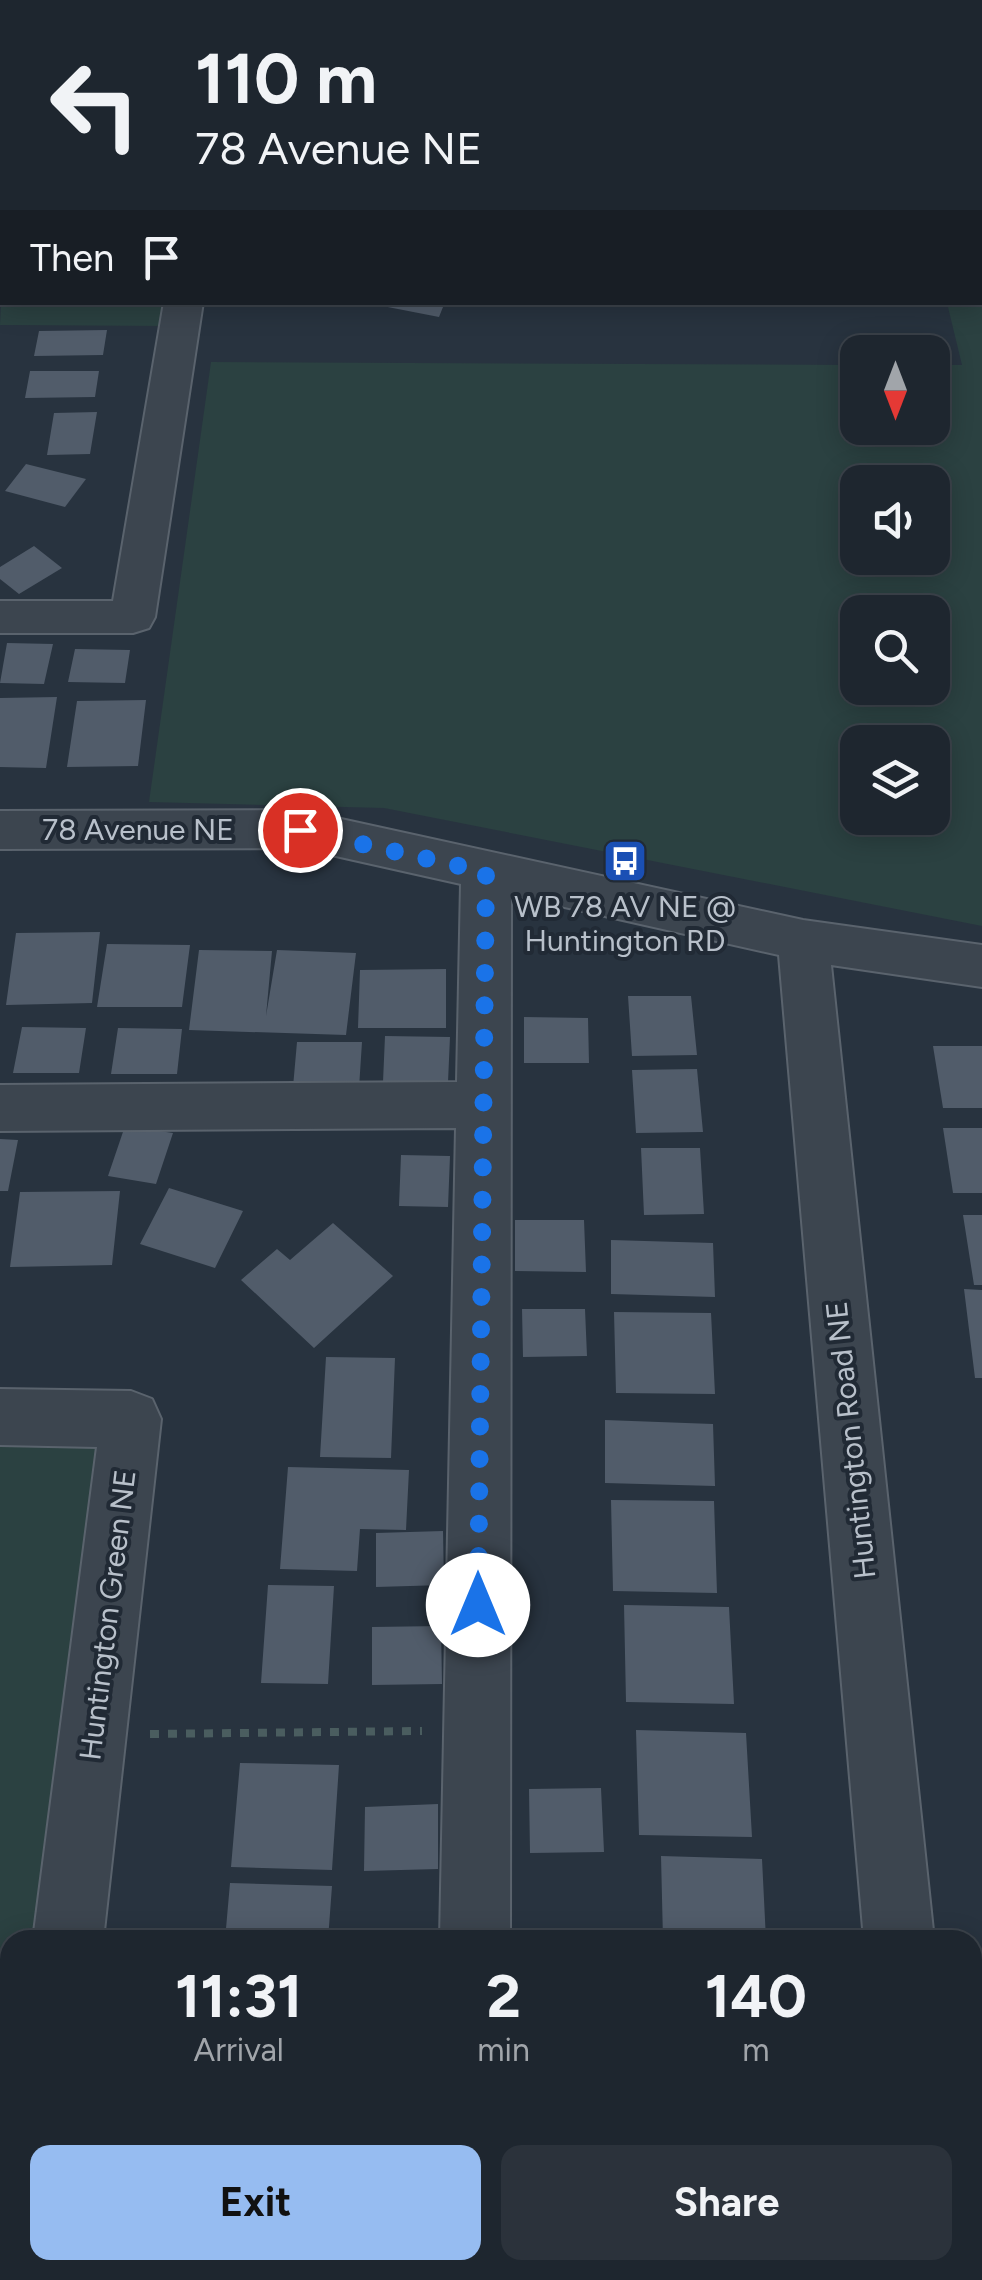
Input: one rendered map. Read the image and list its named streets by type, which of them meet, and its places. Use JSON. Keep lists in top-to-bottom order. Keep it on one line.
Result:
{"streets":{"street":["78 Avenue NE","Huntington Road NE","Huntington Green NE"]},"crossings":[["78 Avenue NE","Huntington Road NE"]],"places":{"bus stop":["WB 78 AV NE @ Huntington RD"]},"north":"bottom","page":{"turn":["110 m","78 Avenue NE"],"then":"Then","eta":["11:31","Arrival","2","min","140","m"],"buttons":["Exit","Share"]}}
